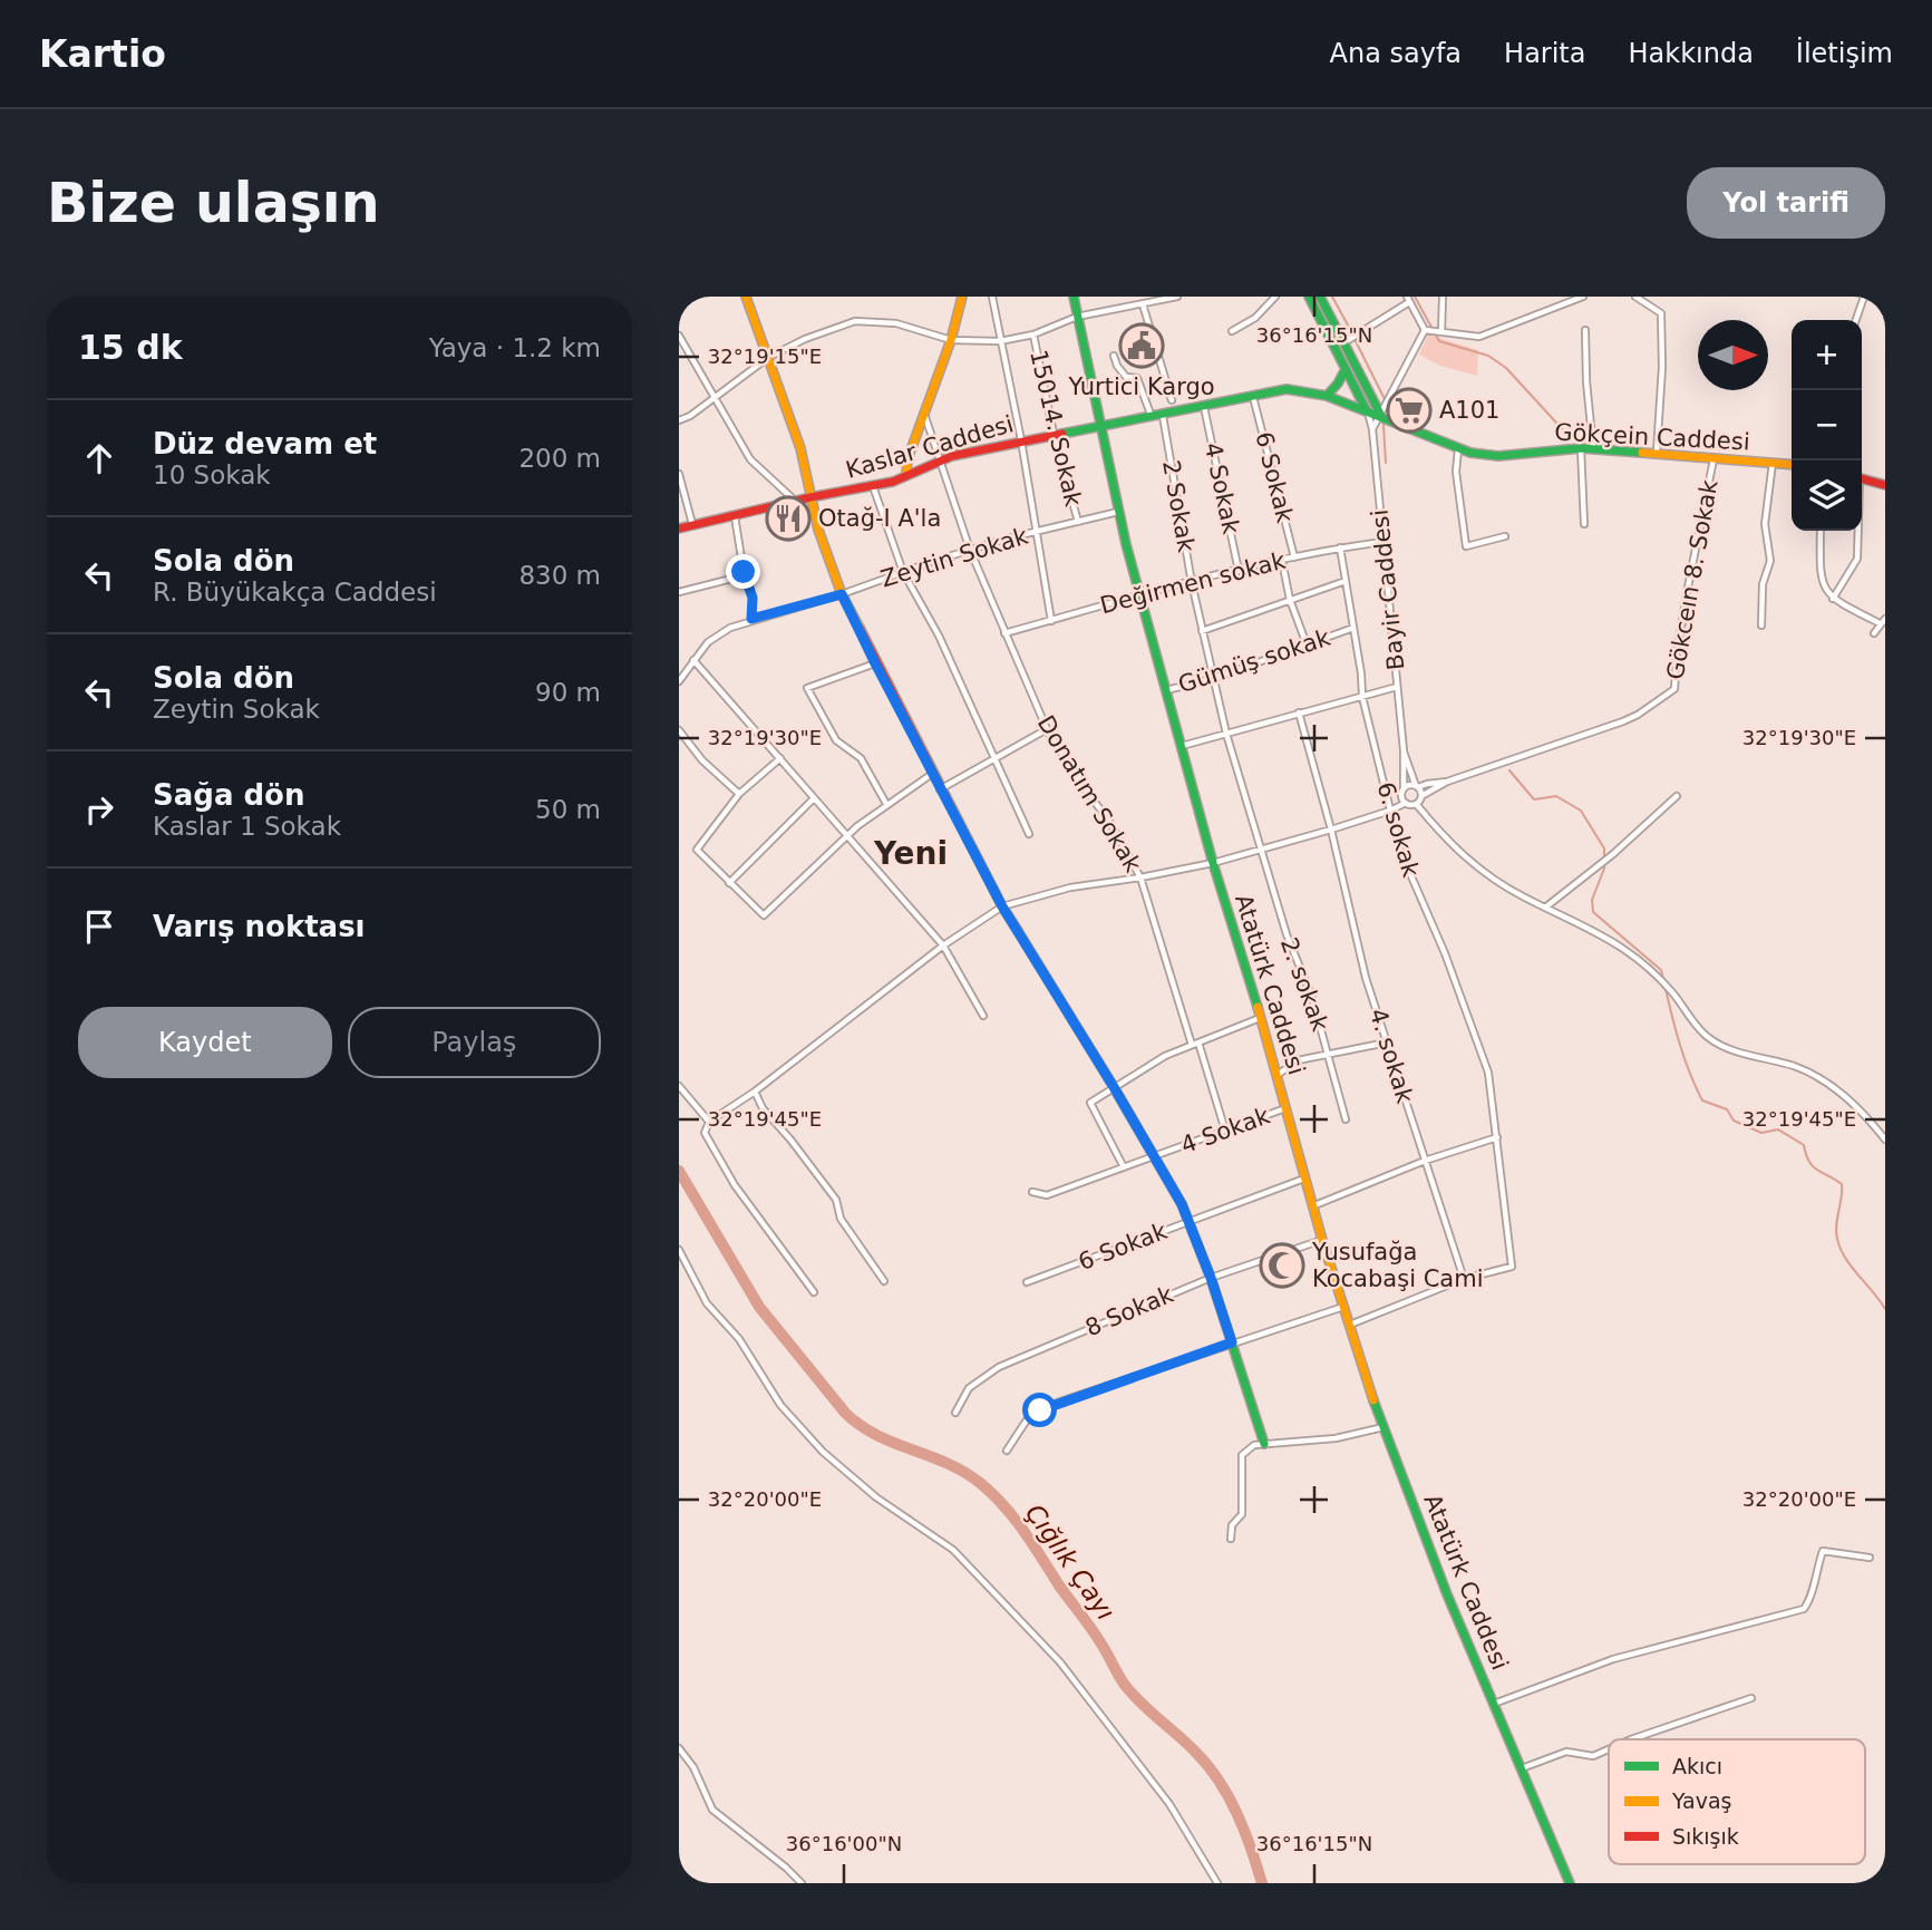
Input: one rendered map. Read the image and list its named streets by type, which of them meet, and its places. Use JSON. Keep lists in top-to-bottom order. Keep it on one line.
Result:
{"streets":{"street":["15014. Sokak","Gökçein Caddesi","Kaslar Caddesi","6 Sokak","4 Sokak","2 Sokak","Zeytin Sokak","Gökceın 8. Sokak","Değirmen sokak","Bayir Caddesi","Gümüş sokak","Donatım Sokak","6. sokak","Atatürk Caddesi","2. sokak","4. sokak","8 Sokak"]},"crossings":[["15014. Sokak","Kaslar Caddesi"],["15014. Sokak","Zeytin Sokak"],["Gökçein Caddesi","Kaslar Caddesi"],["Gökçein Caddesi","6 Sokak"],["Gökçein Caddesi","4 Sokak"],["Gökçein Caddesi","2 Sokak"],["Gökçein Caddesi","Gökceın 8. Sokak"],["Gökçein Caddesi","Bayir Caddesi"],["Gökçein Caddesi","Atatürk Caddesi"],["Kaslar Caddesi","Donatım Sokak"],["Kaslar Caddesi","Atatürk Caddesi"],["6 Sokak","Değirmen sokak"],["6 Sokak","Atatürk Caddesi"],["4 Sokak","Değirmen sokak"],["4 Sokak","Donatım Sokak"],["4 Sokak","Atatürk Caddesi"],["2 Sokak","Değirmen sokak"],["2 Sokak","Gümüş sokak"],["2 Sokak","2. sokak"],["Zeytin Sokak","Donatım Sokak"],["Zeytin Sokak","Atatürk Caddesi"],["Gökceın 8. Sokak","Bayir Caddesi"],["Değirmen sokak","Bayir Caddesi"],["Değirmen sokak","Gümüş sokak"],["Değirmen sokak","Donatım Sokak"],["Değirmen sokak","Atatürk Caddesi"],["Gümüş sokak","6. sokak"],["Gümüş sokak","Atatürk Caddesi"],["6. sokak","4. sokak"],["Atatürk Caddesi","8 Sokak"]],"districts":["Yeni"],"water":["Çığlık Çayı"],"places":{"public building":["Yurtici Kargo"],"supermarket":["A101"],"restaurant":["Otağ-I A'la"],"mosque":["Yusufağa Kocabaşi Cami"]},"legend":["Akıcı","Yavaş","Sıkışık"],"north":"right","page":{"header":"Kartio","nav":["Ana sayfa","Harita","Hakkında","İletişim"],"buttons":["Yol tarifi",["Kaydet","Paylaş"]],"title":"Bize ulaşın","heading":["15 dk","Yaya · 1.2 km"],"map_buttons":["+","−"],"list":[["Düz devam et","10 Sokak","200 m"],["Sola dön","R. Büyükakça Caddesi","830 m"],["Sola dön","Zeytin Sokak","90 m"],["Sağa dön","Kaslar 1 Sokak","50 m"],"Varış noktası"]},"coordinates":["36°16'15\"N","32°19'15\"E","32°19'30\"E","32°19'45\"E","32°20'00\"E","36°16'00\"N"]}
